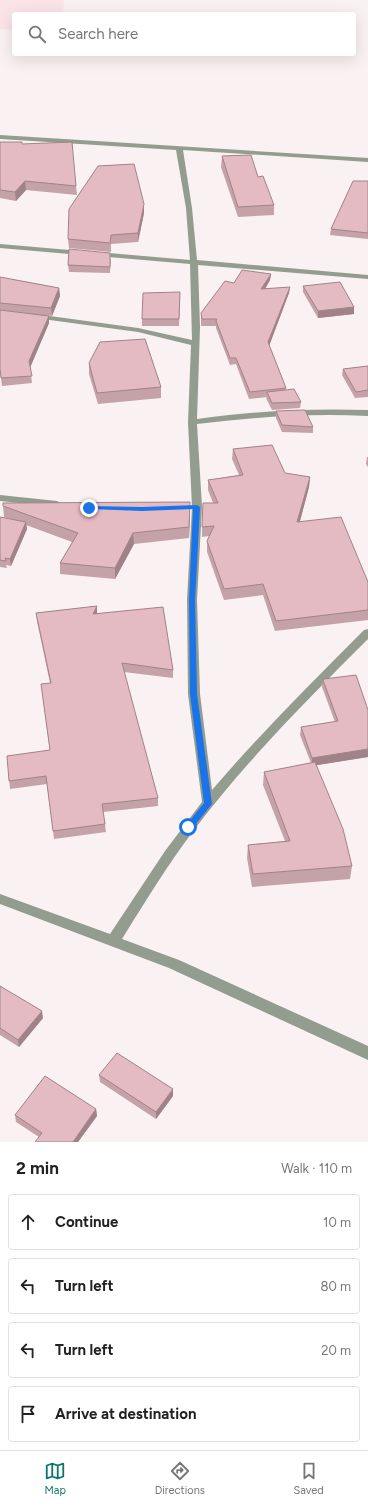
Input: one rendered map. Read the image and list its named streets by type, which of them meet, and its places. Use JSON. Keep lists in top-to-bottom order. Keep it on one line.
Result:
{"page":{"search":"Search here","heading":["2 min","Walk · 110 m"],"list":[["Continue","10 m"],["Turn left","80 m"],["Turn left","20 m"],"Arrive at destination"],"nav":["Map","Directions","Saved"]}}
